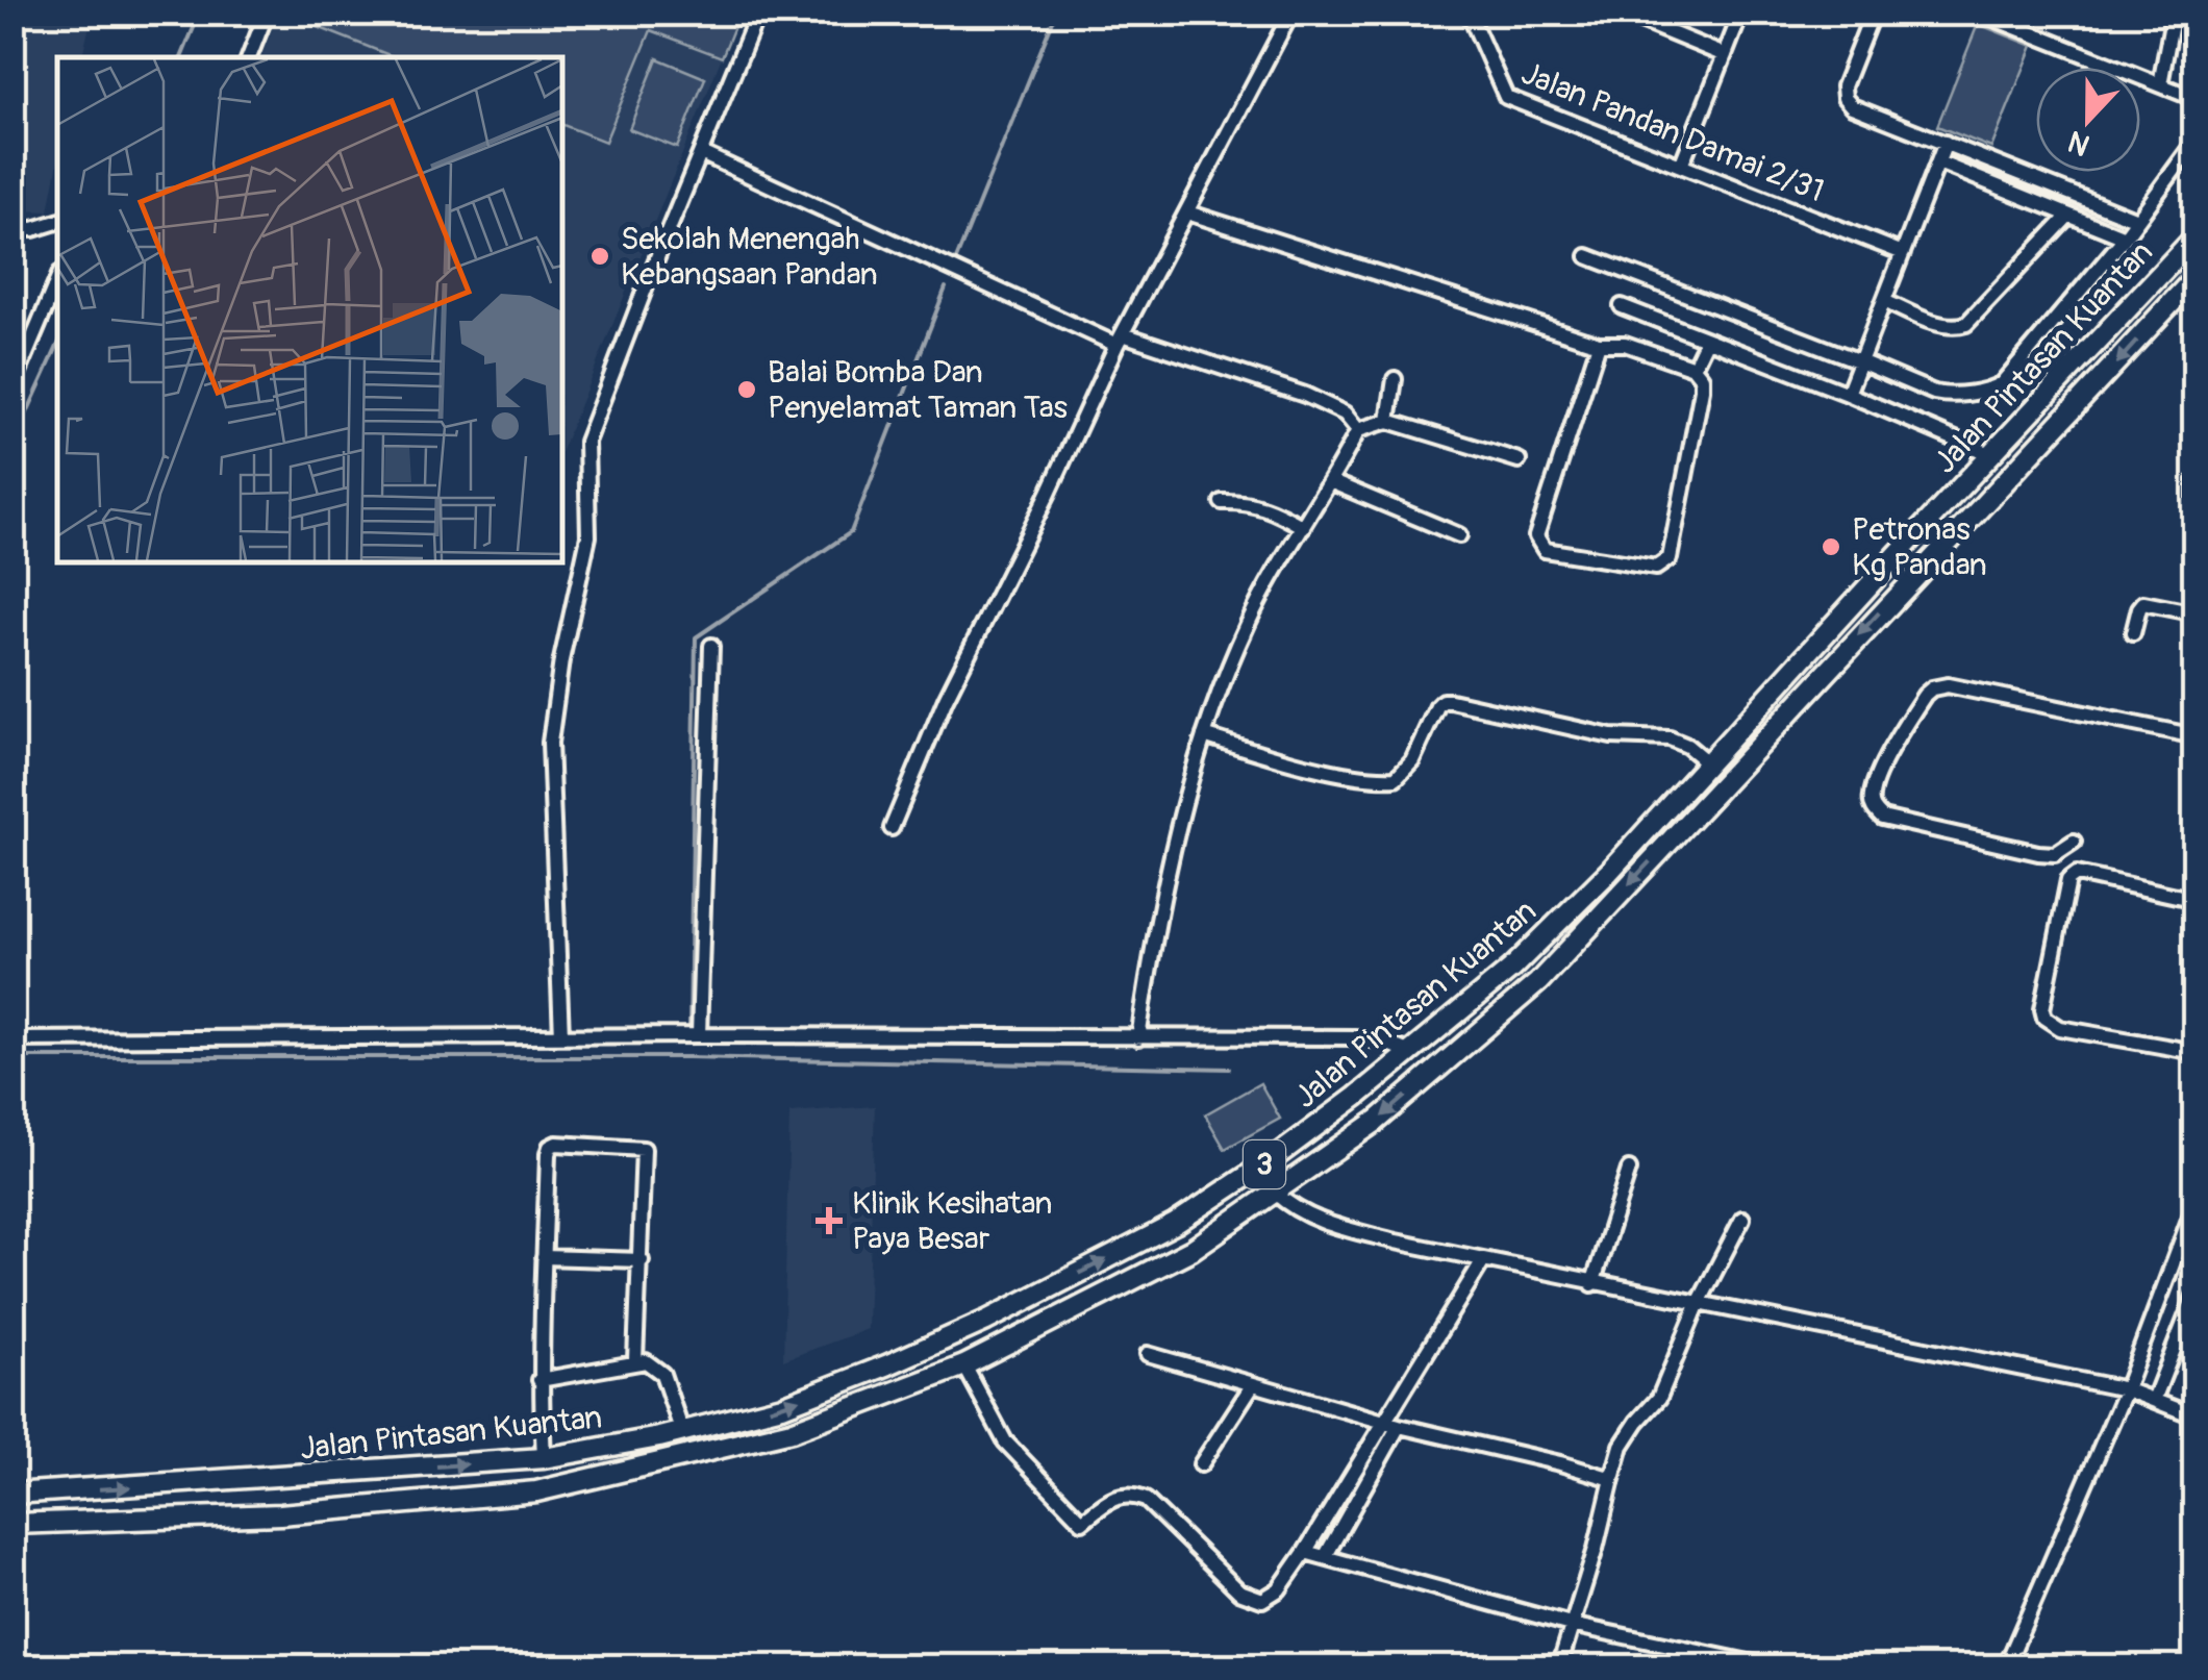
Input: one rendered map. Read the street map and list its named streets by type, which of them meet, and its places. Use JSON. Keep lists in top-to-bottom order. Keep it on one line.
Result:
{"streets":{"highway":["Jalan Pintasan Kuantan","3"],"street":["Jalan Pandan Damai 2/31"]},"places":{"other":["Sekolah Menengah Kebangsaan Pandan","Balai Bomba Dan Penyelamat Taman Tas","Petronas Kg Pandan"],"health":["Klinik Kesihatan Paya Besar"]},"north":"bottom"}
